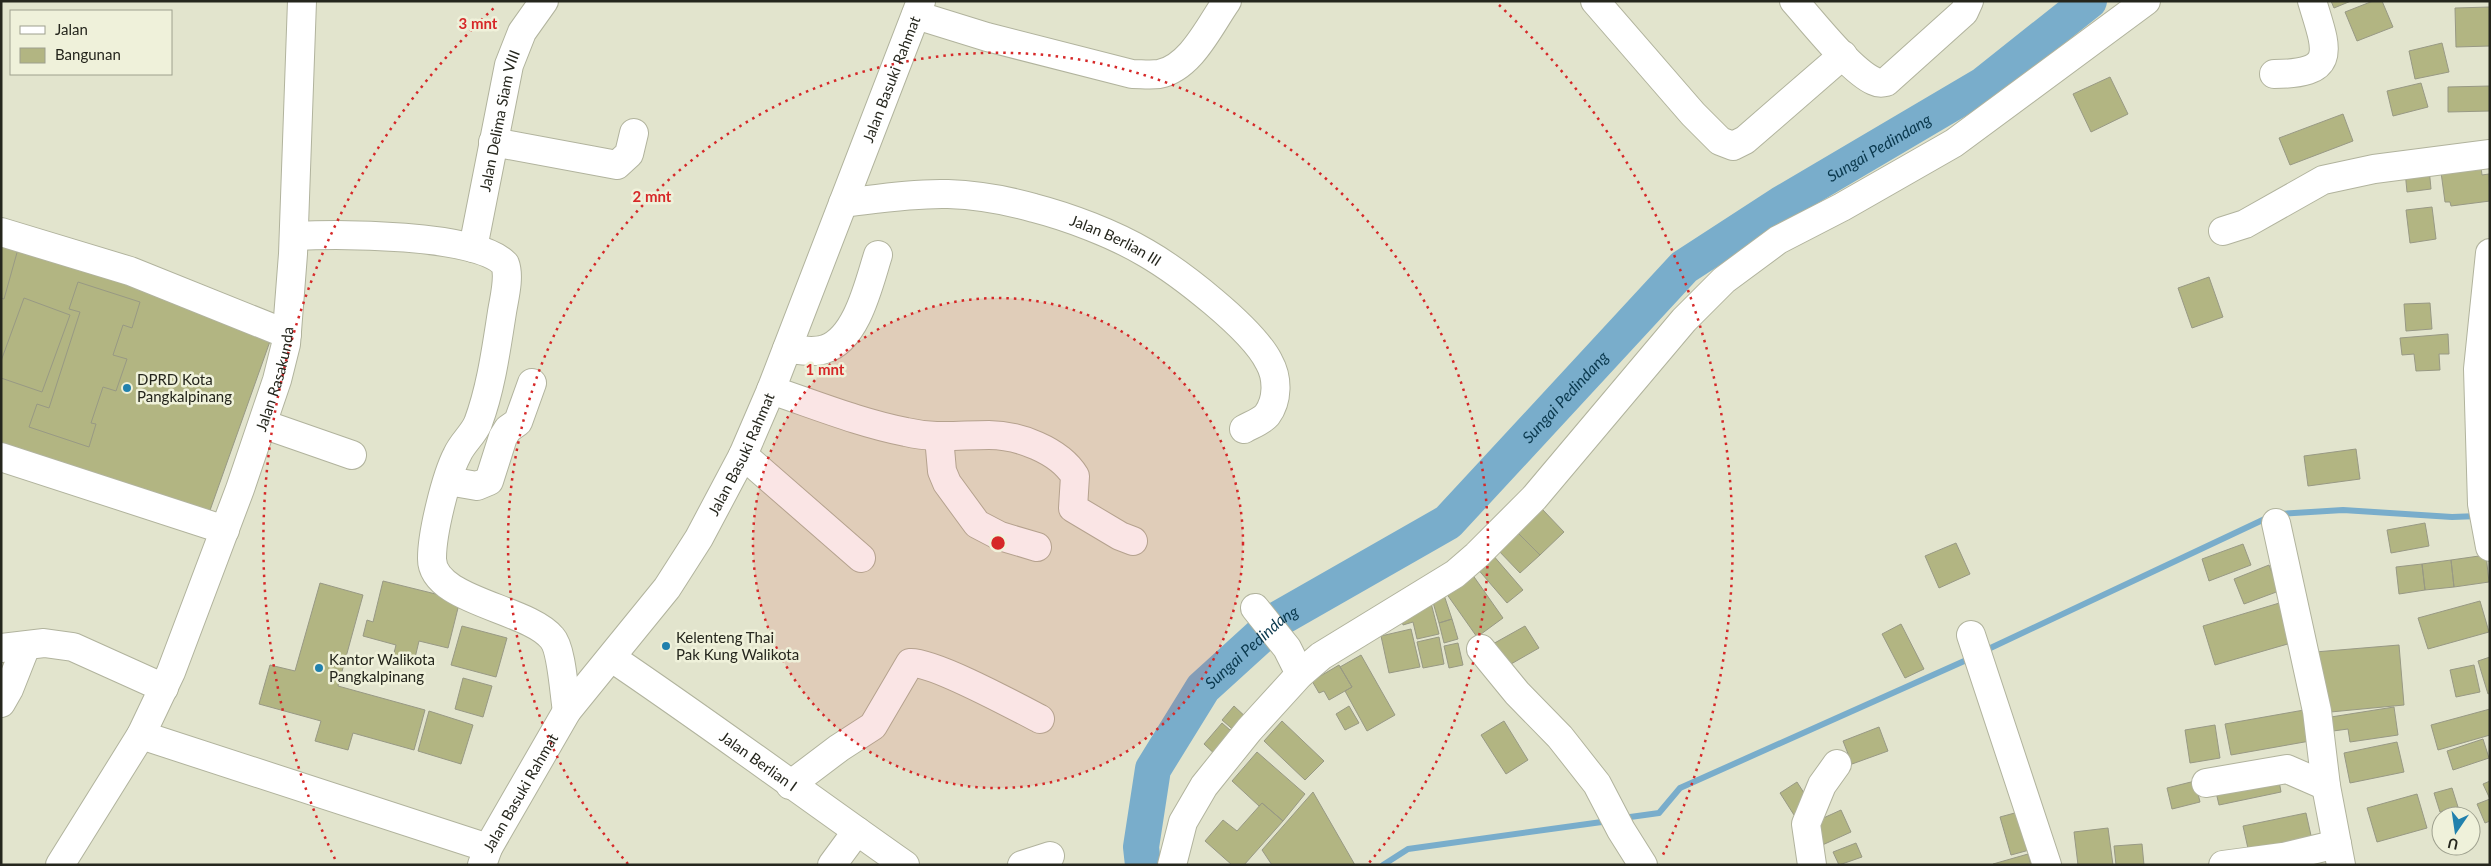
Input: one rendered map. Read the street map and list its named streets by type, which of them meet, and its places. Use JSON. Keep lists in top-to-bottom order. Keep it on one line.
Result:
{"streets":{"street":["Jalan Basuki Rahmat","Jalan Delima Siam VIII","Jalan Berlian III","Jalan Rasakunda","Jalan Berlian I"]},"crossings":[["Jalan Basuki Rahmat","Jalan Berlian III"],["Jalan Basuki Rahmat","Jalan Berlian I"]],"water":["Sungai Pedindang"],"places":["DPRD Kota Pangkalpinang","Kelenteng Thai Pak Kung Walikota","Kantor Walikota Pangkalpinang"],"legend":["Jalan","Bangunan"],"north":"bottom","rings":["3 mnt","2 mnt","1 mnt"]}
